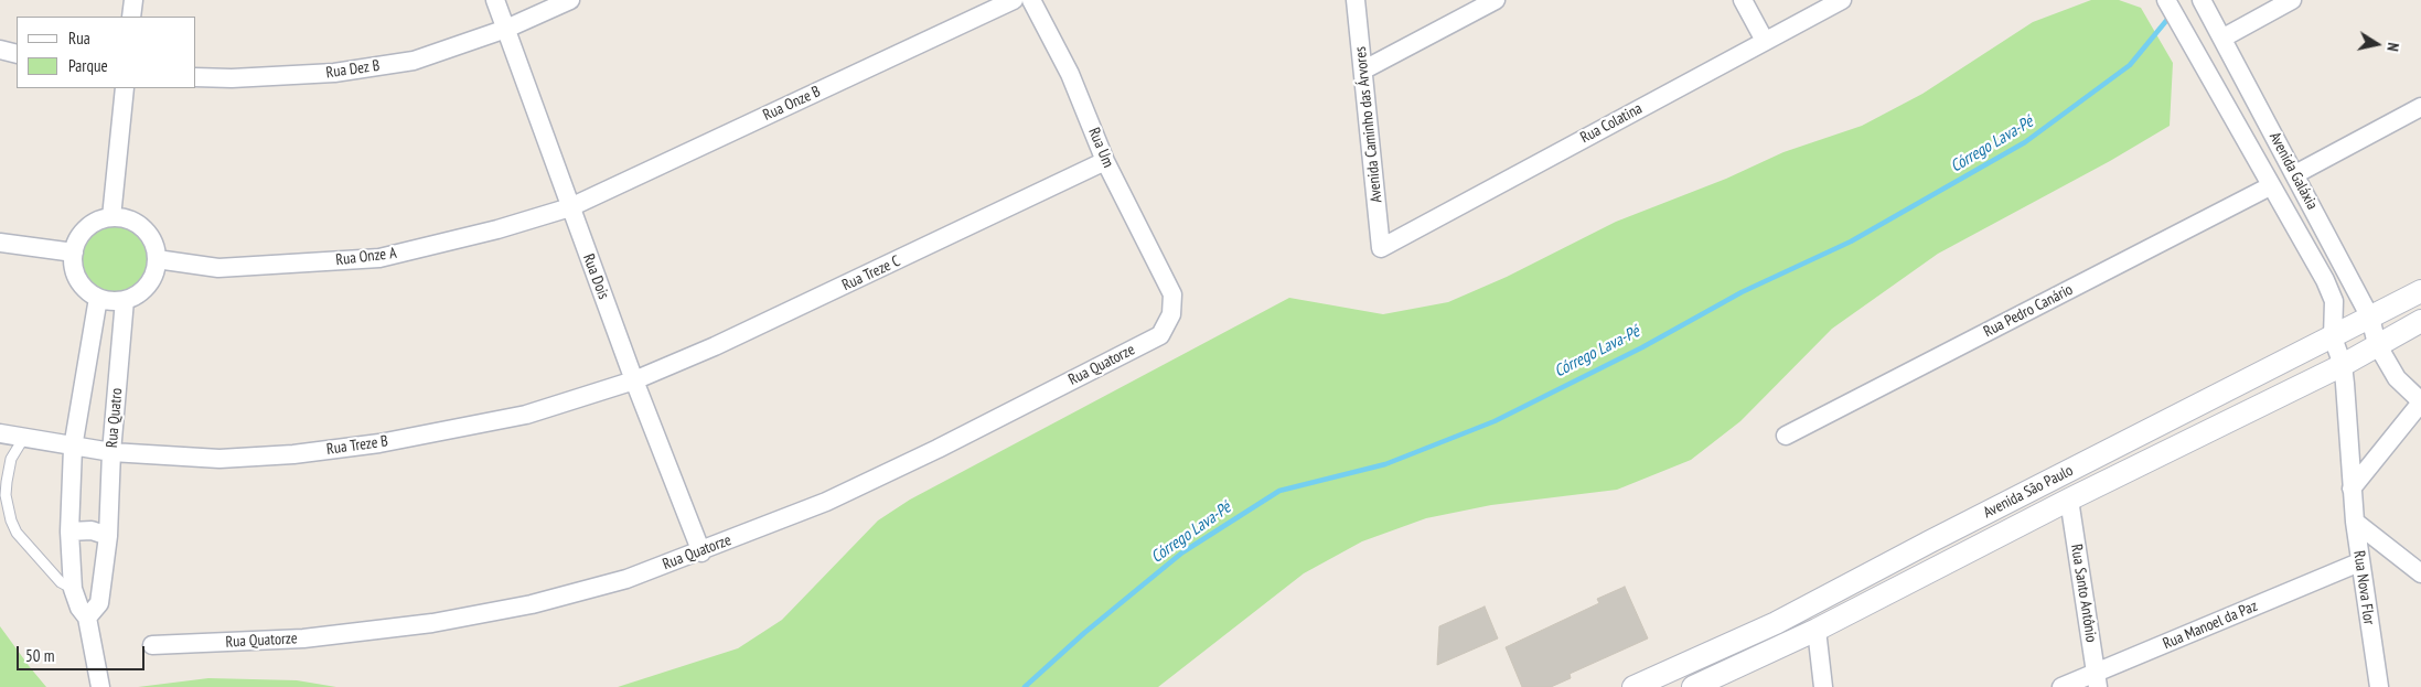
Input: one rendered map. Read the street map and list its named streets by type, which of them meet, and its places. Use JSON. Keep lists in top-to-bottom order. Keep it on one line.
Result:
{"streets":{"street":["Rua Dez B","Rua Onze B","Rua Colatina","Avenida Caminho das Árvores","Rua Um","Avenida Galáxia","Rua Onze A","Rua Treze C","Rua Dois","Rua Pedro Canário","Rua Quatorze","Rua Quatro","Rua Treze B","Avenida São Paulo","Rua Nova Flor","Rua Santo Antônio","Rua Manoel da Paz"]},"crossings":[["Rua Dez B","Rua Dois"],["Rua Onze B","Rua Onze A"],["Rua Onze B","Rua Dois"],["Rua Colatina","Avenida Caminho das Árvores"],["Rua Um","Rua Treze C"],["Rua Um","Rua Quatorze"],["Avenida Galáxia","Rua Pedro Canário"],["Avenida Galáxia","Avenida São Paulo"],["Avenida Galáxia","Rua Nova Flor"],["Rua Onze A","Rua Dois"],["Rua Onze A","Rua Quatro"],["Rua Treze C","Rua Dois"],["Rua Treze C","Rua Treze B"],["Rua Dois","Rua Quatorze"],["Rua Dois","Rua Treze B"],["Rua Quatro","Rua Treze B"],["Avenida São Paulo","Rua Nova Flor"],["Avenida São Paulo","Rua Santo Antônio"],["Rua Nova Flor","Rua Manoel da Paz"],["Rua Santo Antônio","Rua Manoel da Paz"]],"water":["Córrego Lava-Pé"],"legend":["Rua","Parque"],"scale_bar":"50 m","north":"right"}
